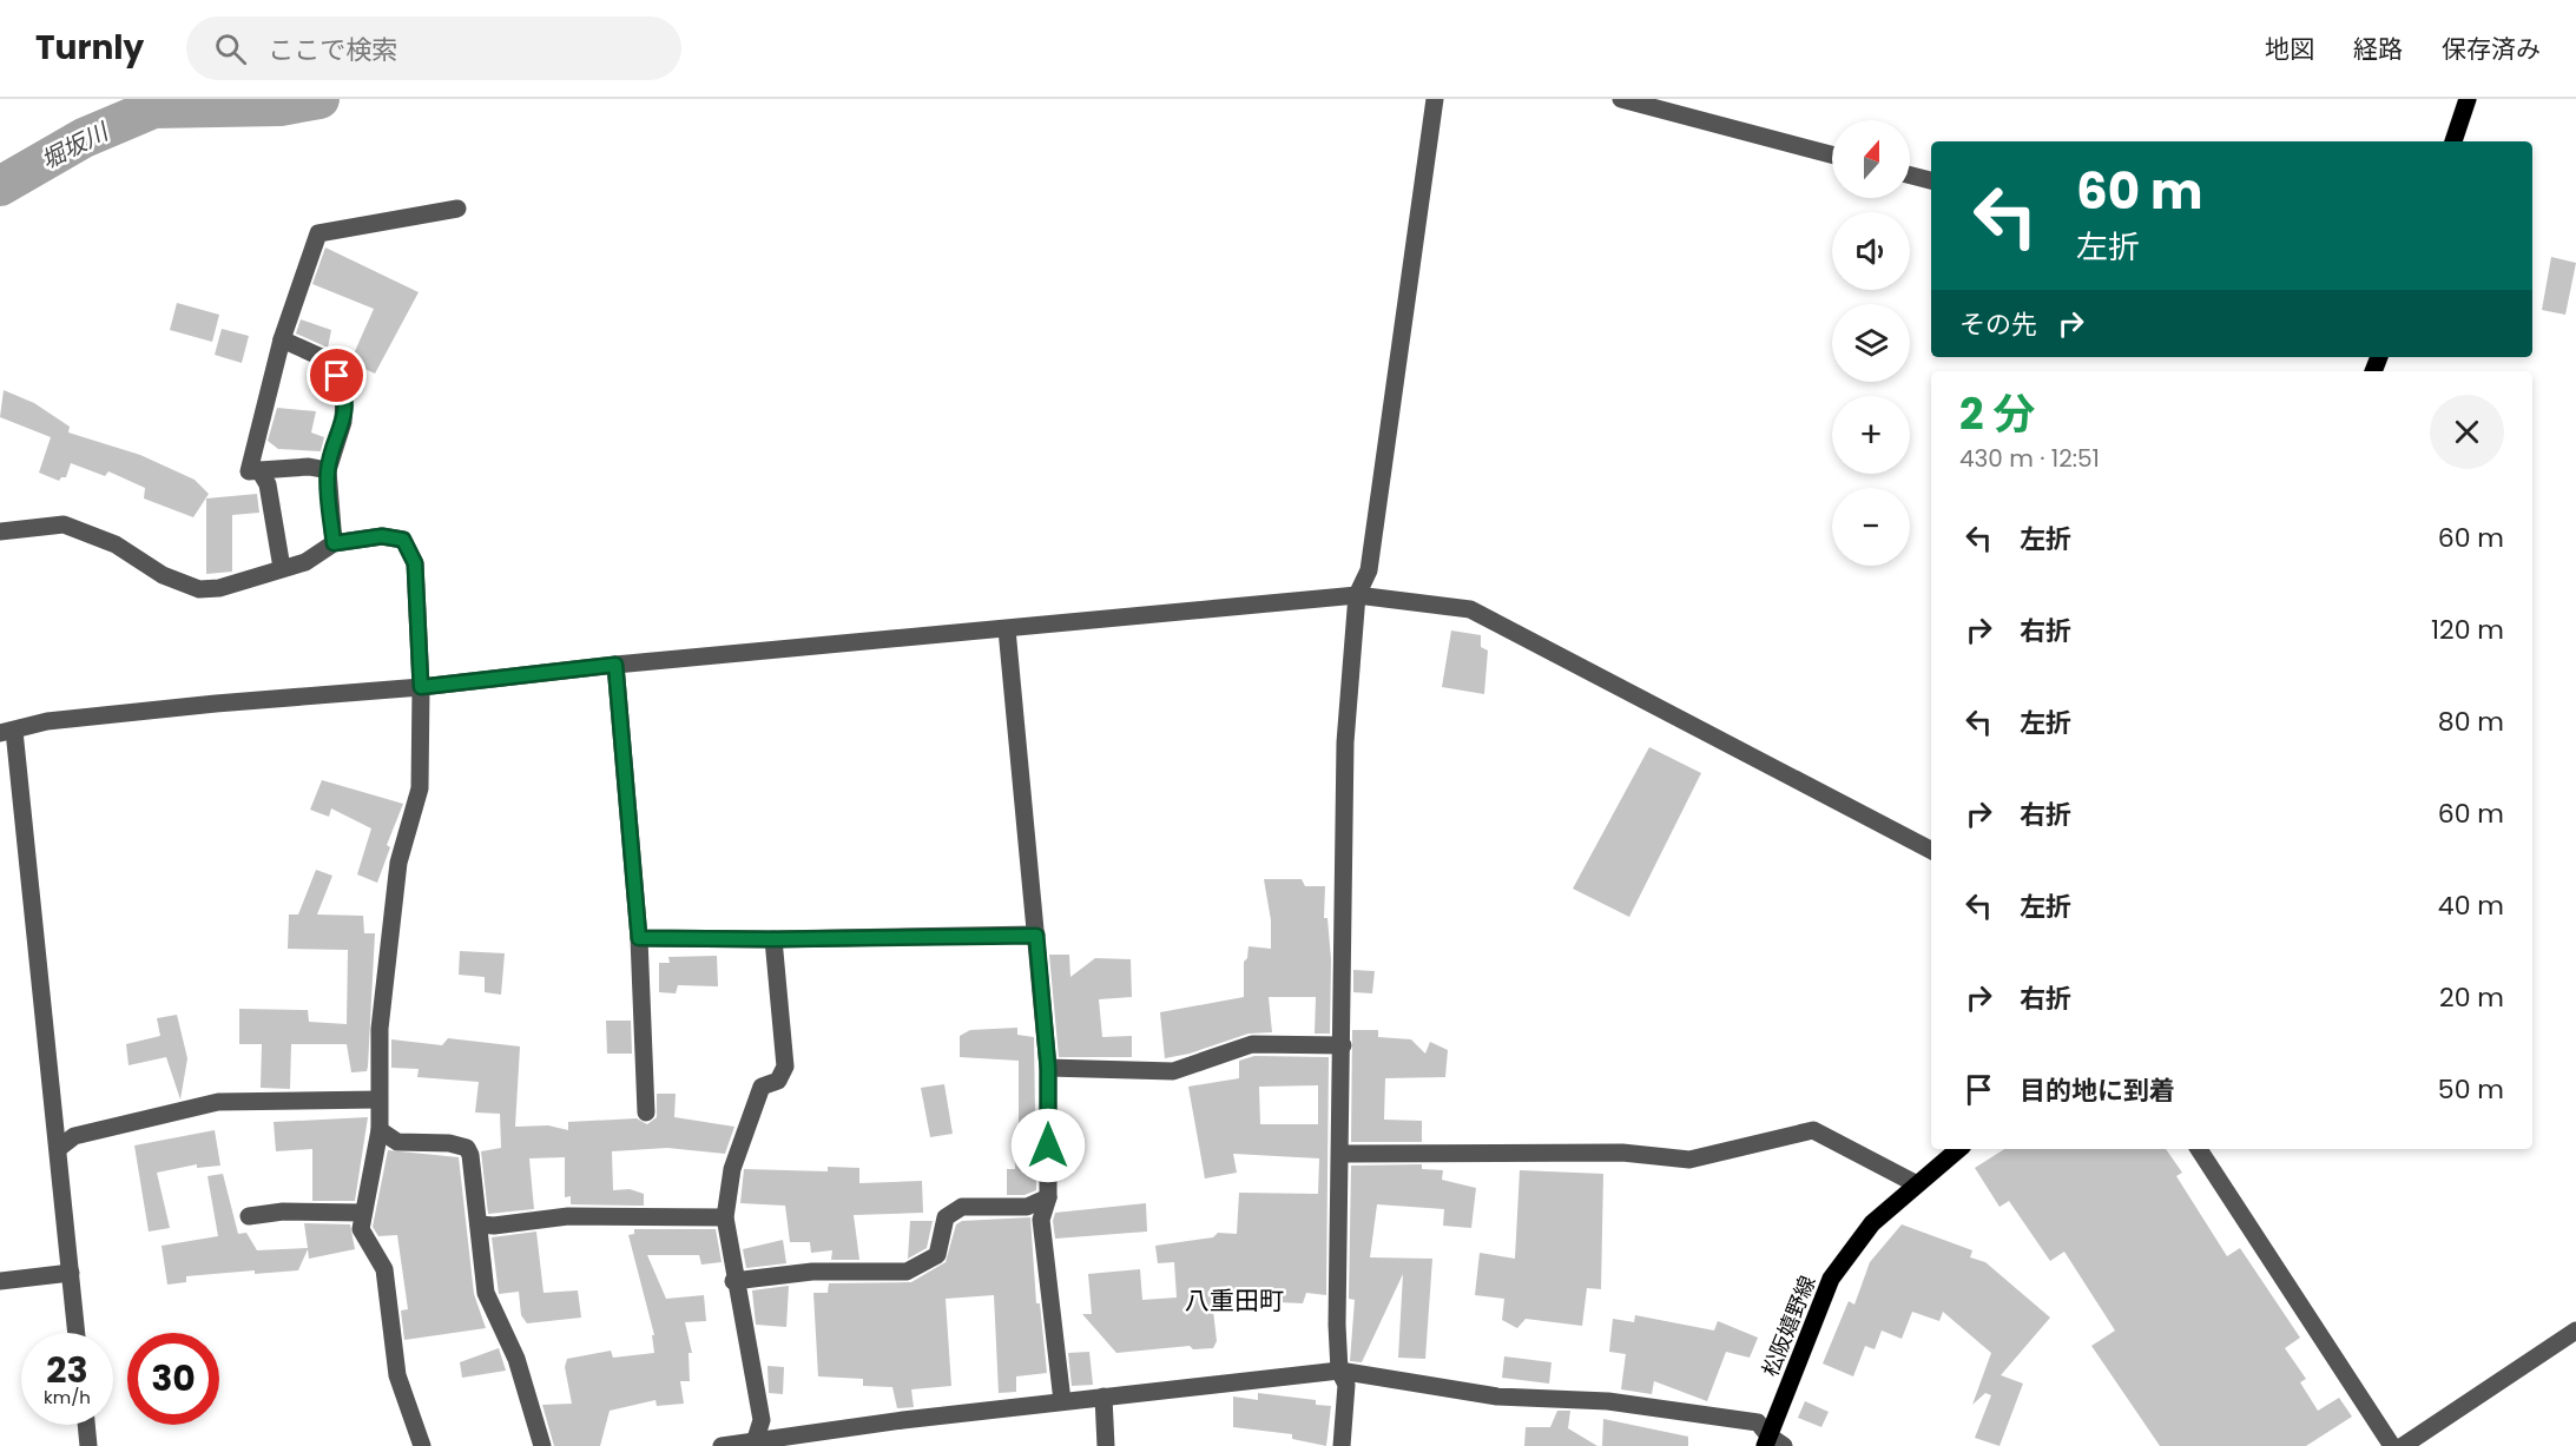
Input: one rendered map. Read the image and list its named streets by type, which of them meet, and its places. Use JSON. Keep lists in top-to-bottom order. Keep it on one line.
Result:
{"streets":{"main road":["松阪嬉野線"]},"districts":["八重田町"],"water":["堀坂川"],"north":"top","page":{"header":"Turnly","search":"ここで検索","nav":["地図","経路","保存済み"],"map_buttons":["+","−"],"turn":["60 m","左折"],"then":"その先","heading":["2 分","430 m · 12:51"],"list":[{"name":"左折","value":"60 m"},{"name":"右折","value":"120 m"},{"name":"左折","value":"80 m"},{"name":"右折","value":"60 m"},{"name":"左折","value":"40 m"},{"name":"右折","value":"20 m"},{"name":"目的地に到着","value":"50 m"}],"speed":"23 km/h","limit":"30"}}
